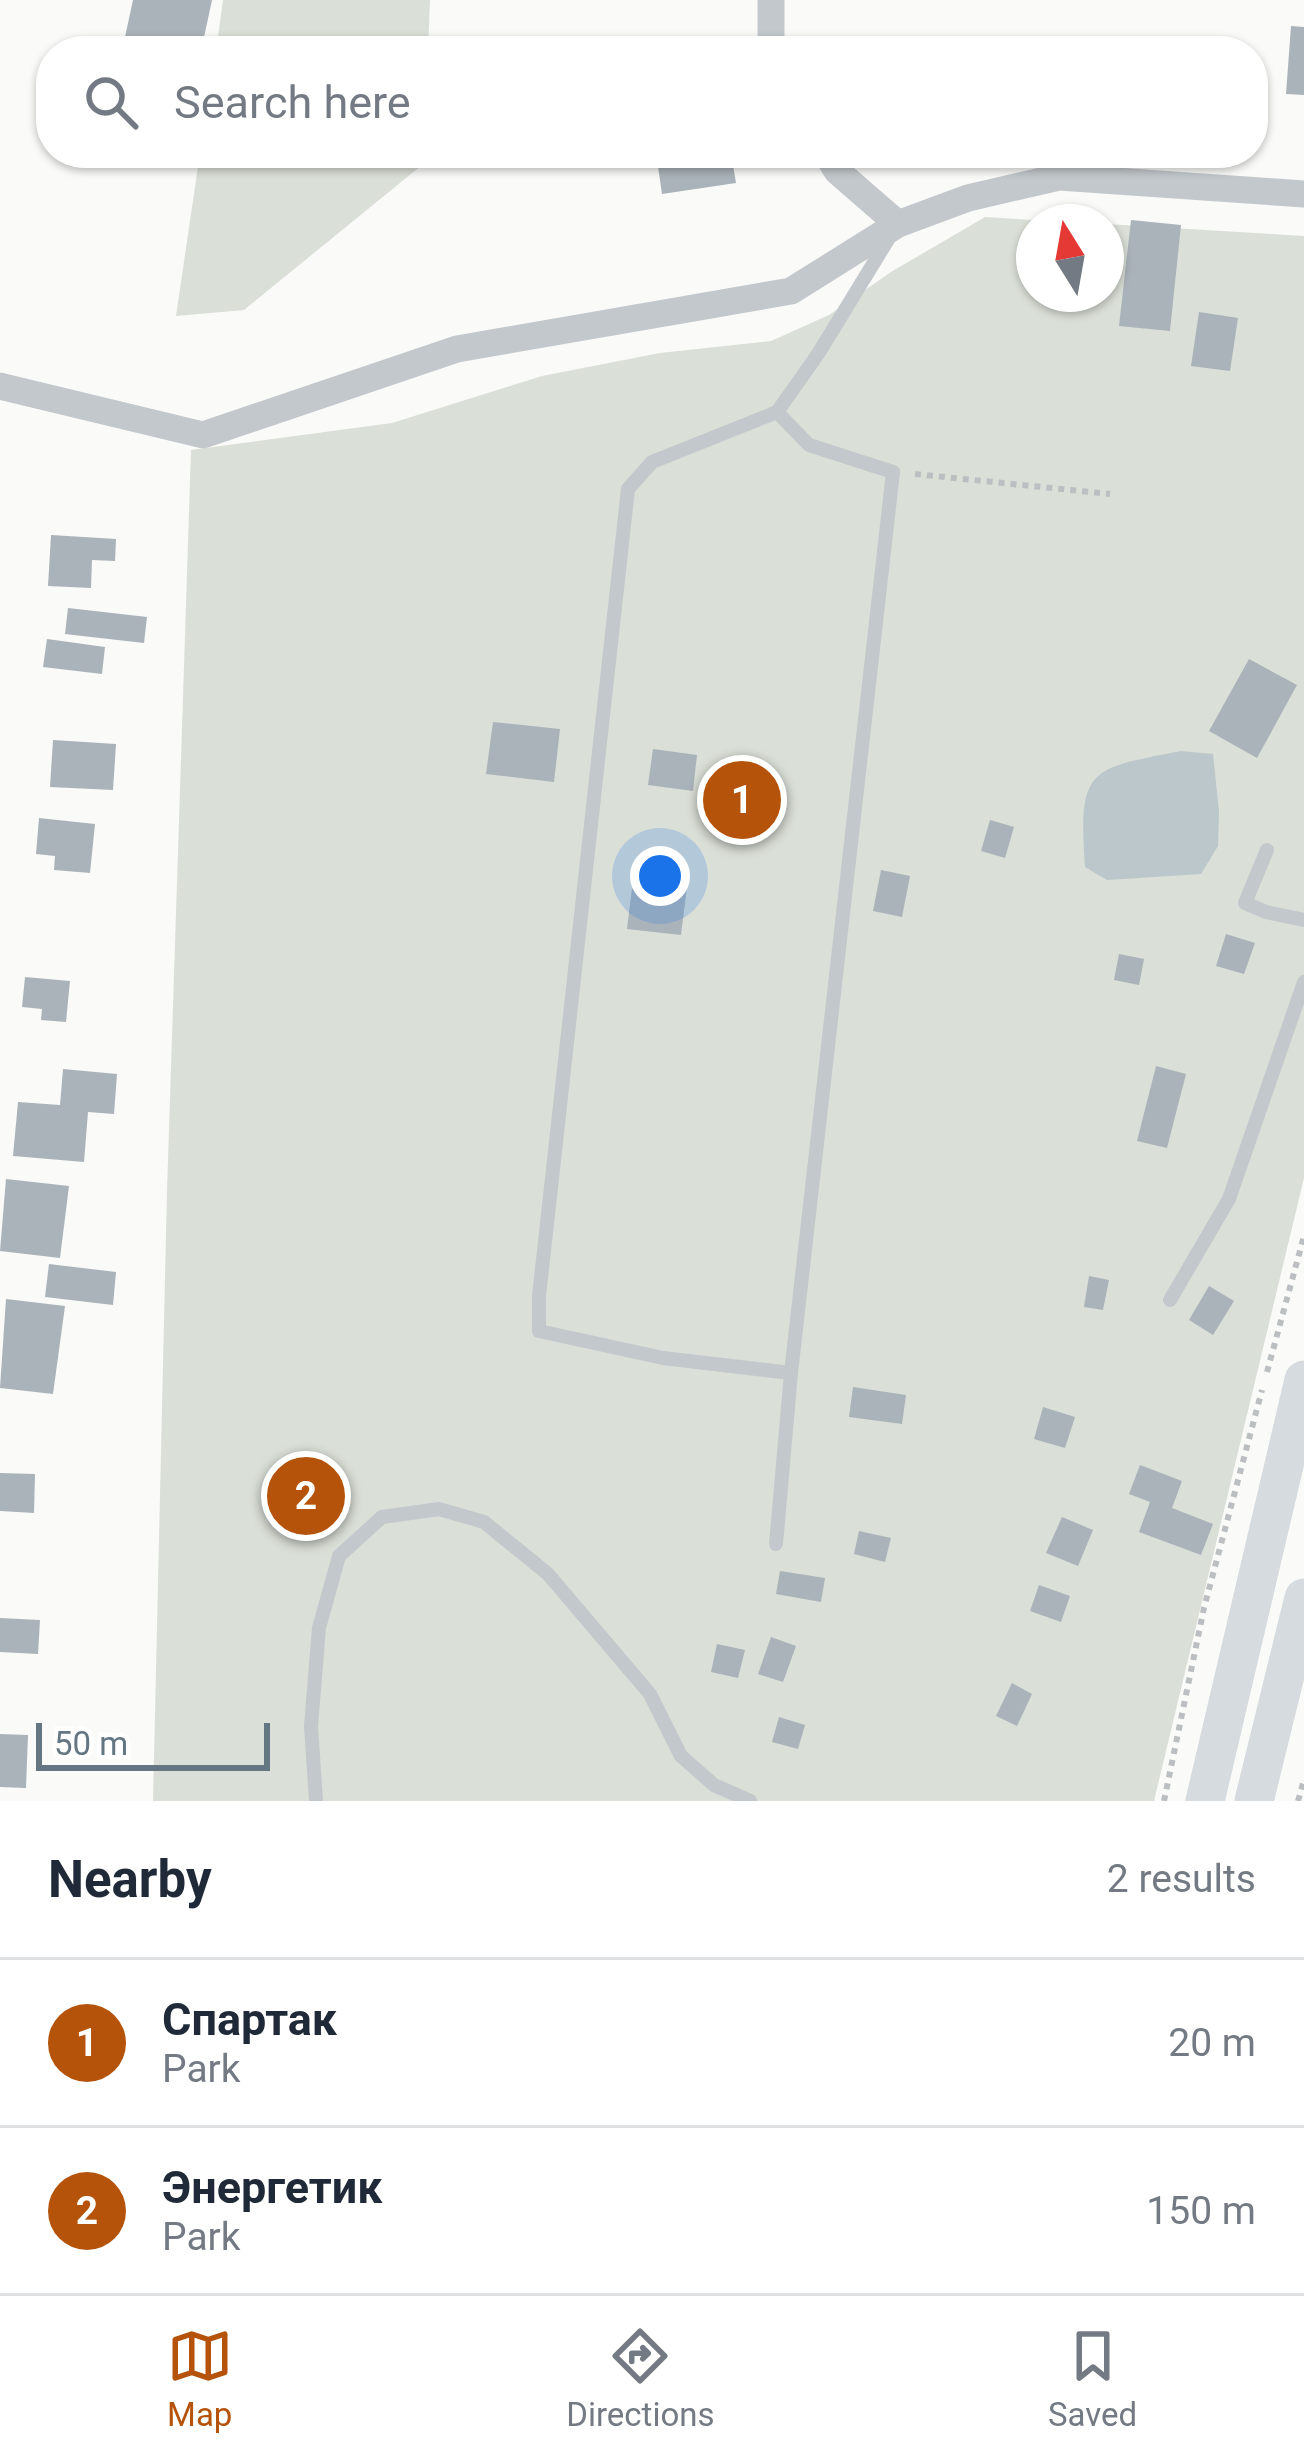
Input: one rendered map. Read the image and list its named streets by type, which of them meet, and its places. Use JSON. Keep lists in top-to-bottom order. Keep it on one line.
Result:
{"scale_bar":"50 m","north":"top","page":{"search":"Search here","pins":["1","2"],"scale":"50 m","heading":["Nearby","2 results"],"list":[{"mark":"1","name":"Спартак","note":"Park","value":"20 m"},{"mark":"2","name":"Энергетик","note":"Park","value":"150 m"}],"nav":["Map","Directions","Saved"]}}
